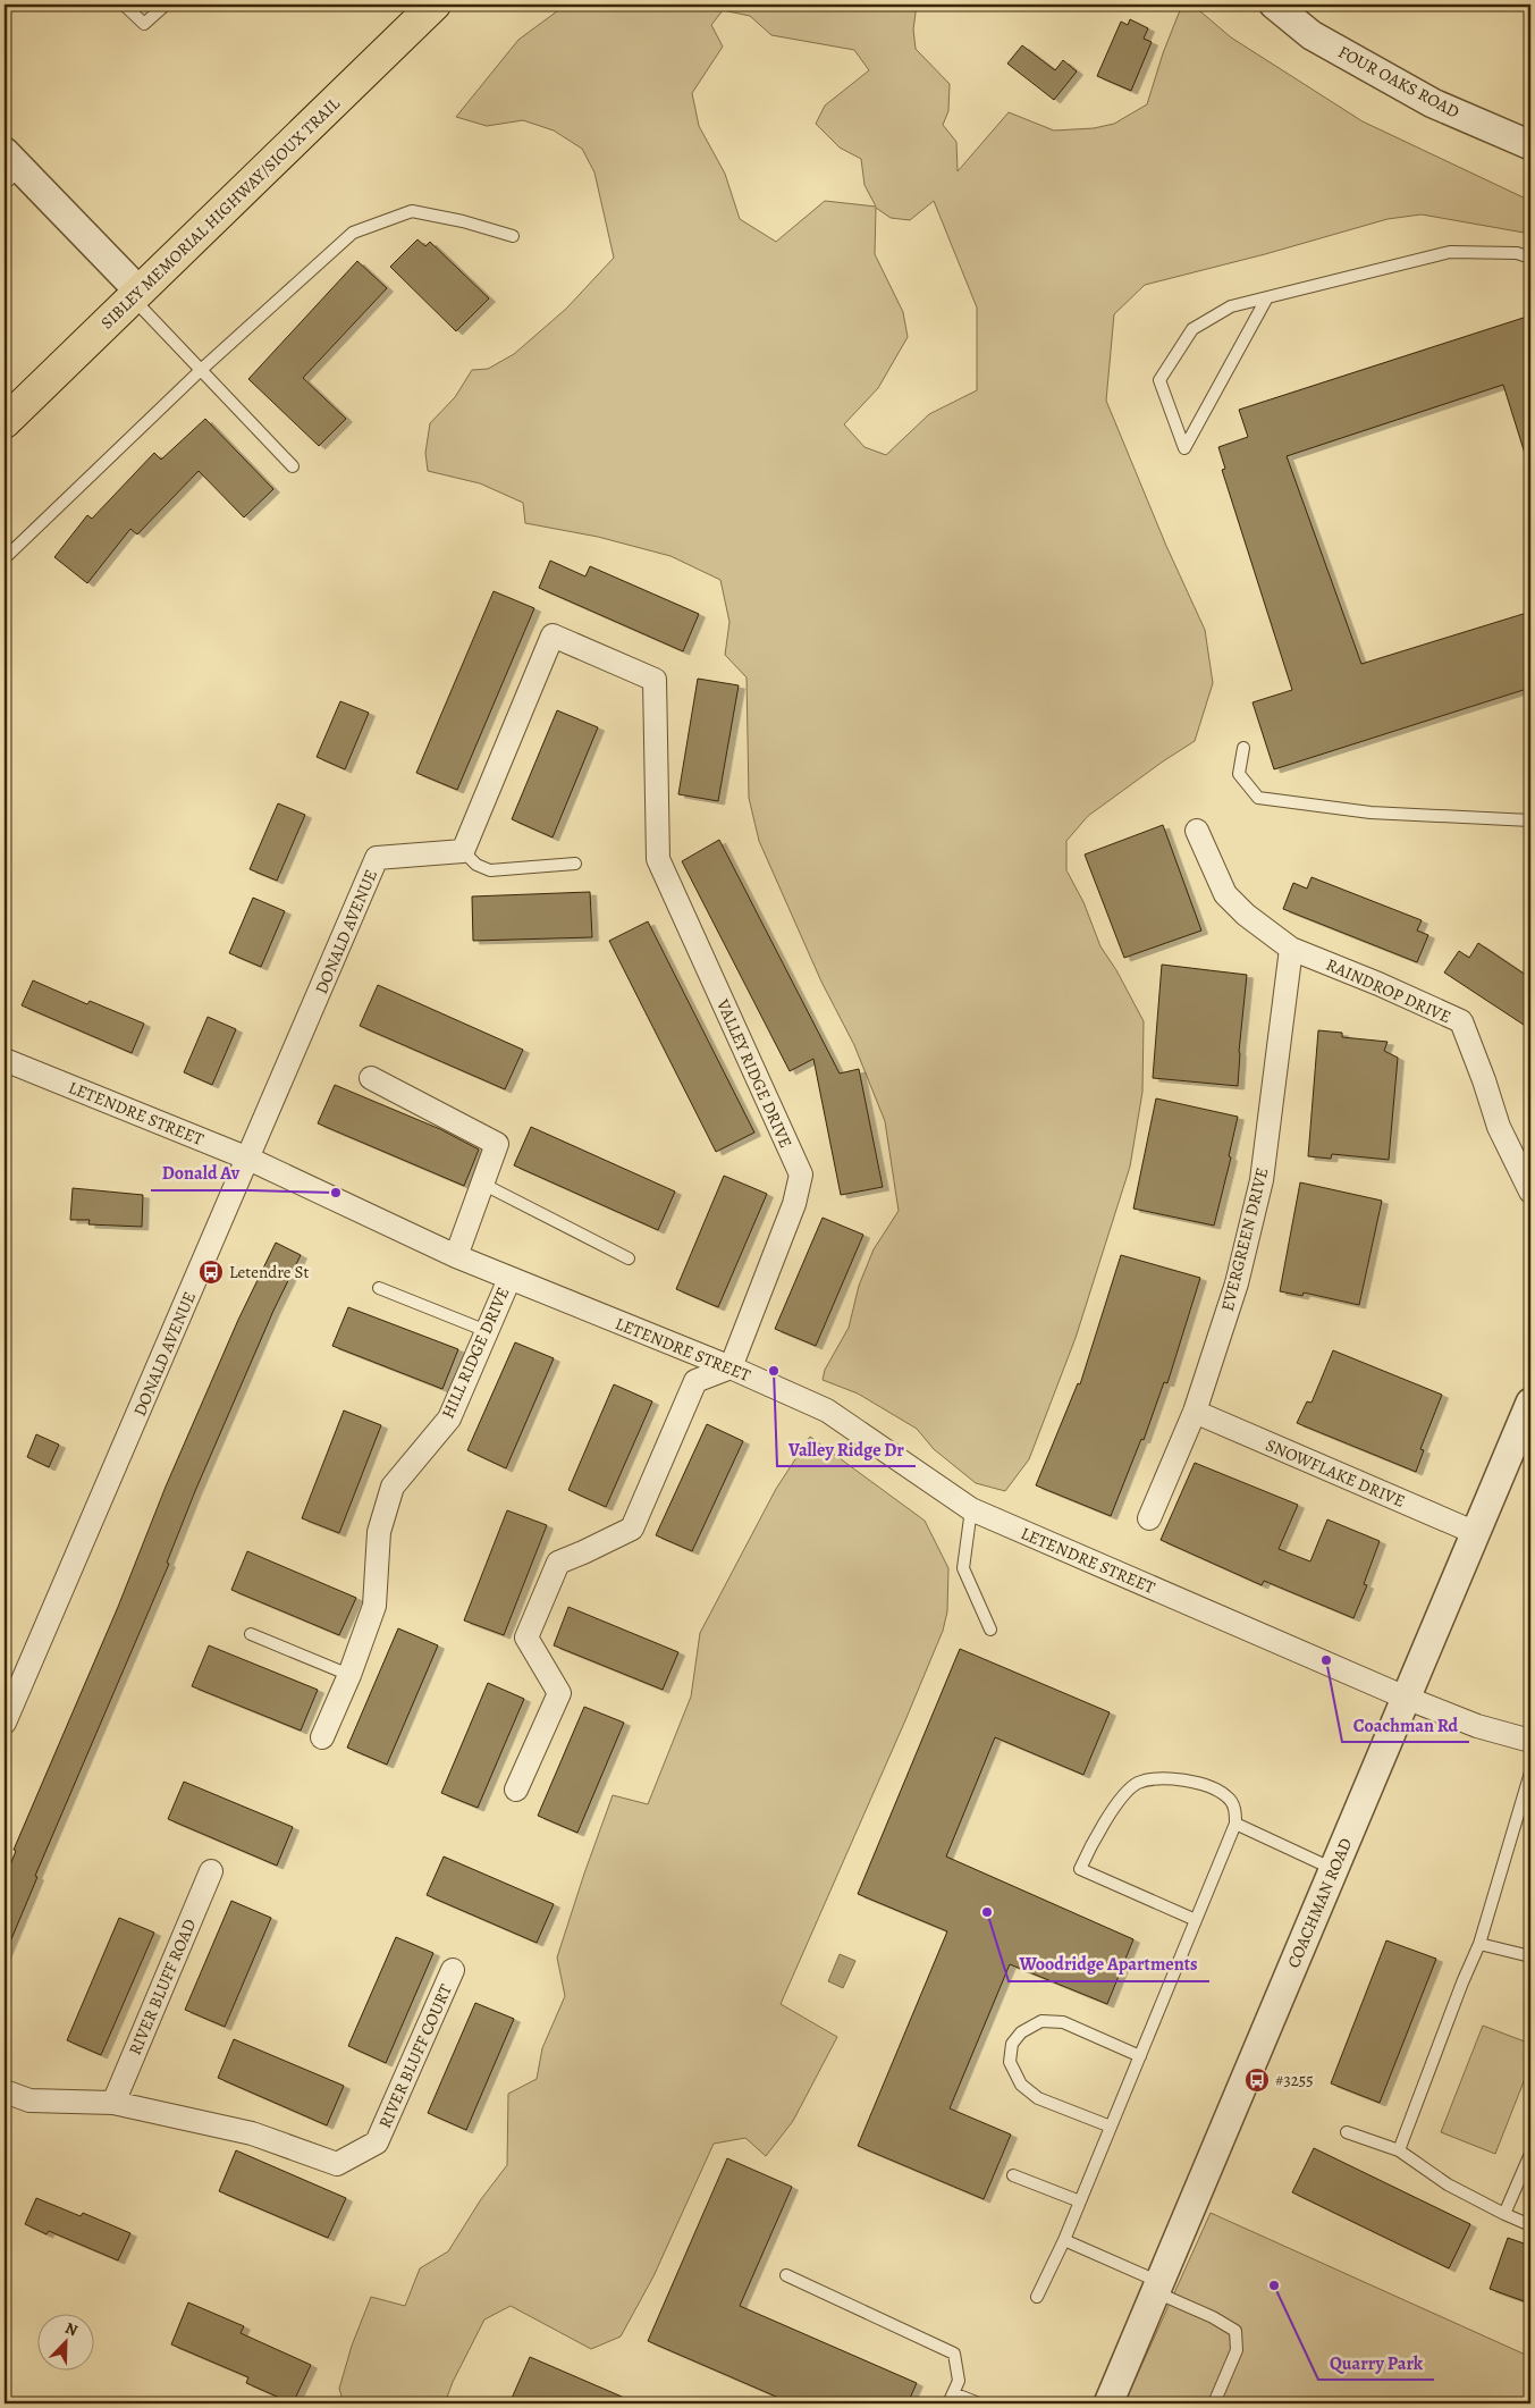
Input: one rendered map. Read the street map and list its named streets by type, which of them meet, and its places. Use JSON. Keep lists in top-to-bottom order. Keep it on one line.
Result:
{"streets":{"highway":["SIBLEY MEMORIAL HIGHWAY/SIOUX TRAIL"],"street":["FOUR OAKS ROAD","DONALD AVENUE","RAINDROP DRIVE","VALLEY RIDGE DRIVE","LETENDRE STREET","EVERGREEN DRIVE","HILL RIDGE DRIVE","SNOWFLAKE DRIVE","COACHMAN ROAD","RIVER BLUFF ROAD","RIVER BLUFF COURT"]},"crossings":[["DONALD AVENUE","VALLEY RIDGE DRIVE"],["DONALD AVENUE","LETENDRE STREET"],["RAINDROP DRIVE","EVERGREEN DRIVE"],["VALLEY RIDGE DRIVE","LETENDRE STREET"],["LETENDRE STREET","HILL RIDGE DRIVE"],["LETENDRE STREET","COACHMAN ROAD"],["EVERGREEN DRIVE","SNOWFLAKE DRIVE"],["SNOWFLAKE DRIVE","COACHMAN ROAD"],["RIVER BLUFF ROAD","RIVER BLUFF COURT"]],"places":{"other":["Donald Av","Valley Ridge Dr","Coachman Rd","Woodridge Apartments","Quarry Park"],"bus stop":["Letendre St","#3255"]},"north":"top right"}
